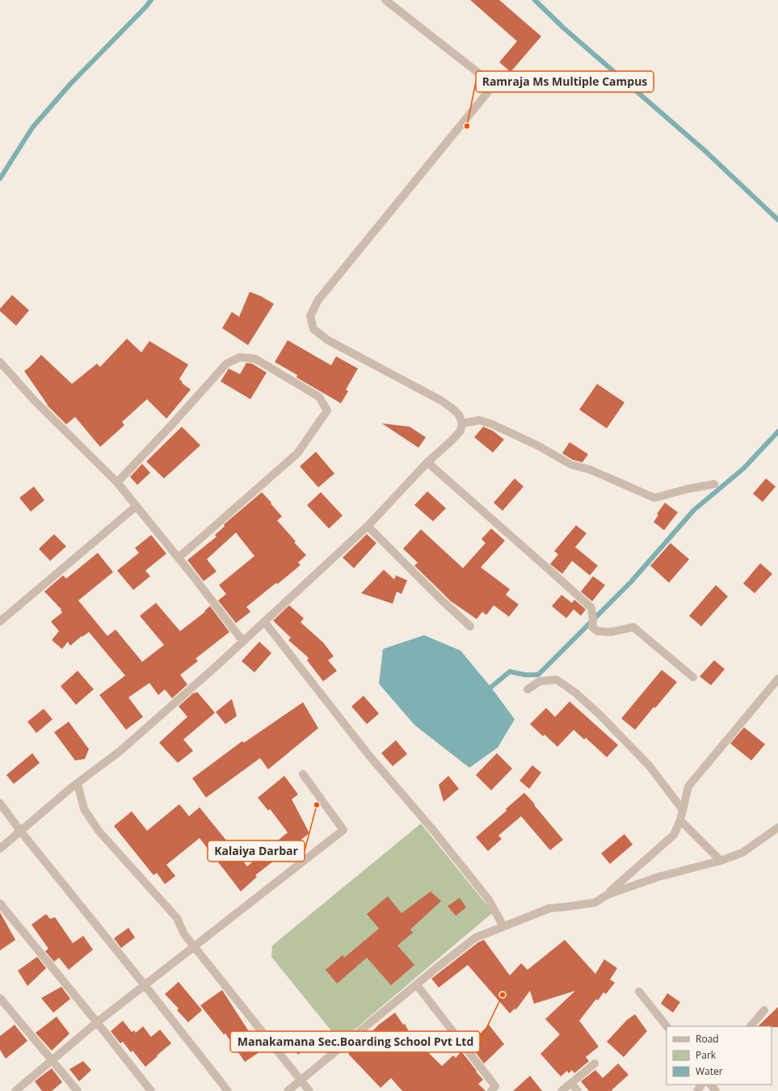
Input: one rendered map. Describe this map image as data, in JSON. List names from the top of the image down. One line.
{"places":["Ramraja Ms Multiple Campus","Kalaiya Darbar","Manakamana Sec.Boarding School Pvt Ltd"],"legend":["Road","Park","Water"]}
